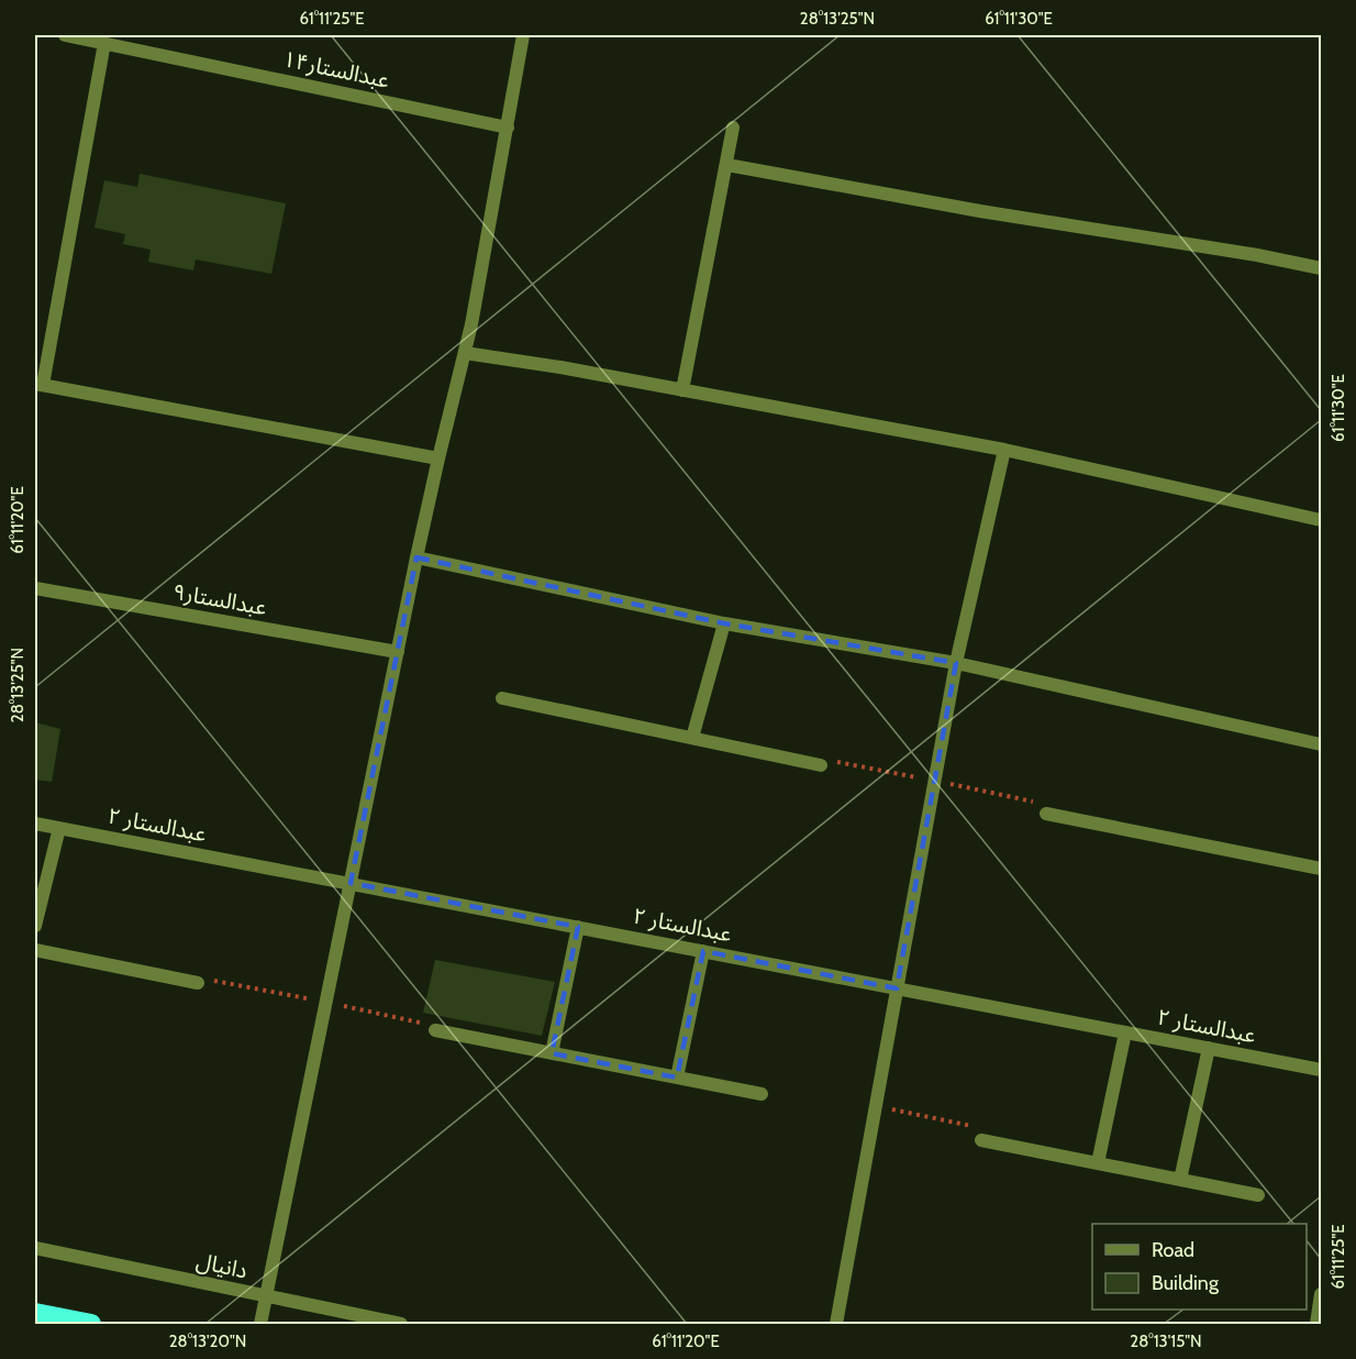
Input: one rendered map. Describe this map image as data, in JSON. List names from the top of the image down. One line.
{"streets":{"street":["عبدالستار۱۴","عبدالستار۹","عبدالستار ۲","دانیال"]},"legend":["Road","Building"],"coordinates":["61°11'25\"E","28°13'25\"N","61°11'30\"E","61°11'20\"E","28°13'20\"N","28°13'15\"N"]}
